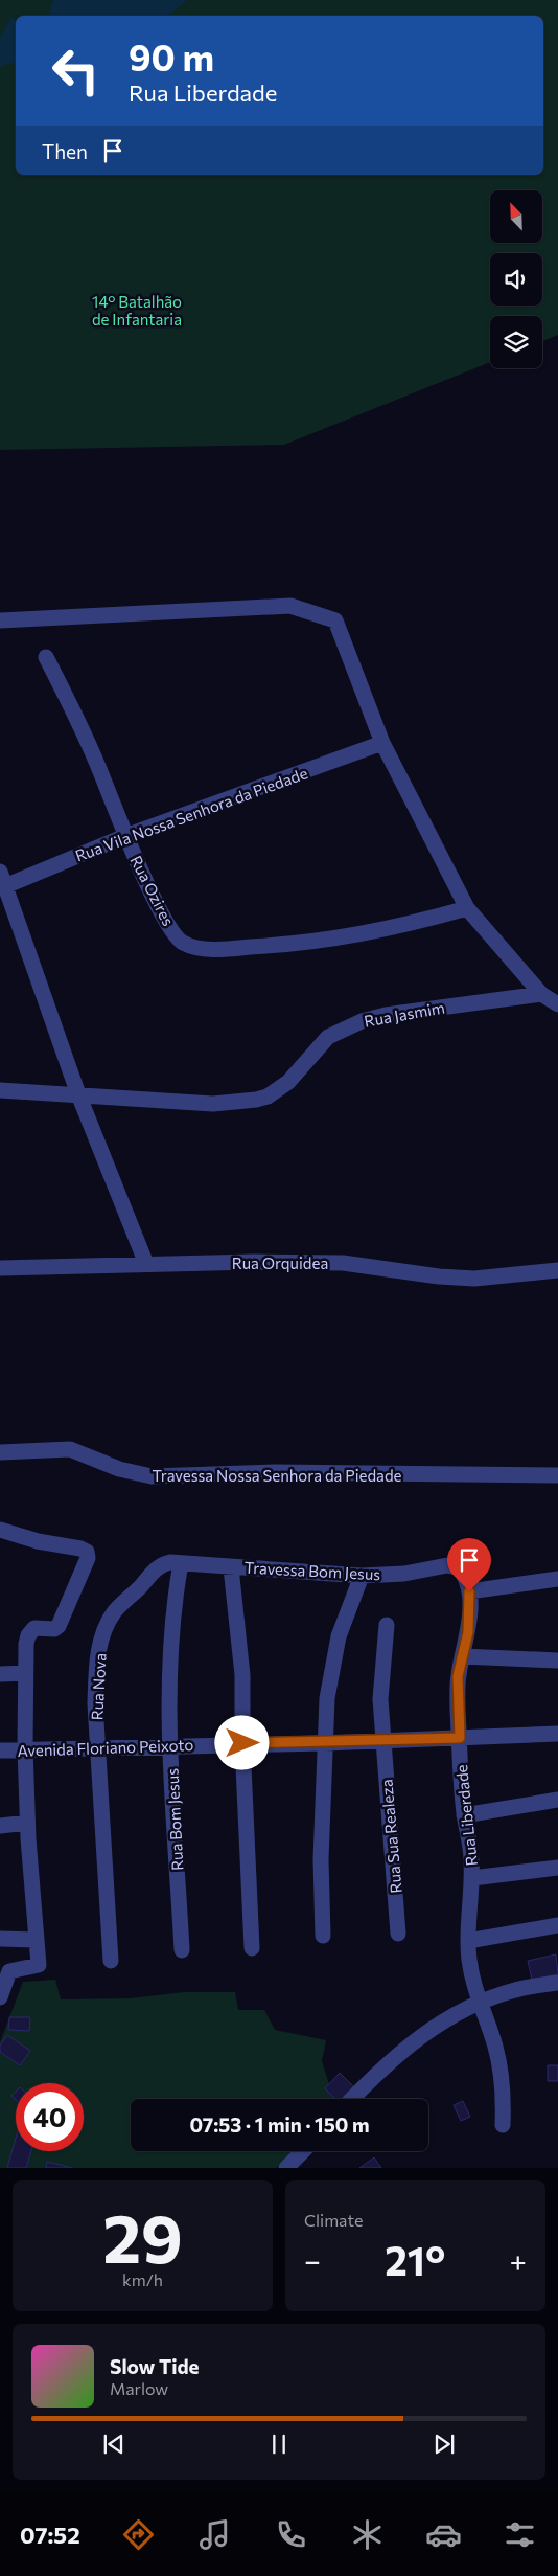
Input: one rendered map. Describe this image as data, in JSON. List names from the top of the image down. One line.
{"streets":{"street":["Rua Vila Nossa Senhora da Piedade","Rua Ozires","Rua Jasmim","Rua Orquidea","Travessa Nossa Senhora da Piedade","Travessa Bom Jesus","Rua Nova","Avenida Floriano Peixoto","Rua Liberdade","Rua Bom Jesus","Rua Sua Realeza"]},"crossings":[["Rua Vila Nossa Senhora da Piedade","Rua Ozires"],["Travessa Bom Jesus","Rua Nova"],["Travessa Bom Jesus","Rua Liberdade"],["Travessa Bom Jesus","Rua Bom Jesus"],["Rua Nova","Avenida Floriano Peixoto"],["Avenida Floriano Peixoto","Rua Liberdade"],["Avenida Floriano Peixoto","Rua Bom Jesus"],["Avenida Floriano Peixoto","Rua Sua Realeza"]],"parks":["14° Batalhão de Infantaria"],"north":"top left","page":{"turn":["90 m","Rua Liberdade"],"then":"Then","limit":"40","trip":"07:53 · 1 min · 150 m","tile":[["29","km/h"],"Climate"],"heat":["−","21°","+"],"song":["Slow Tide","Marlow"],"tabs":"07:52"}}
